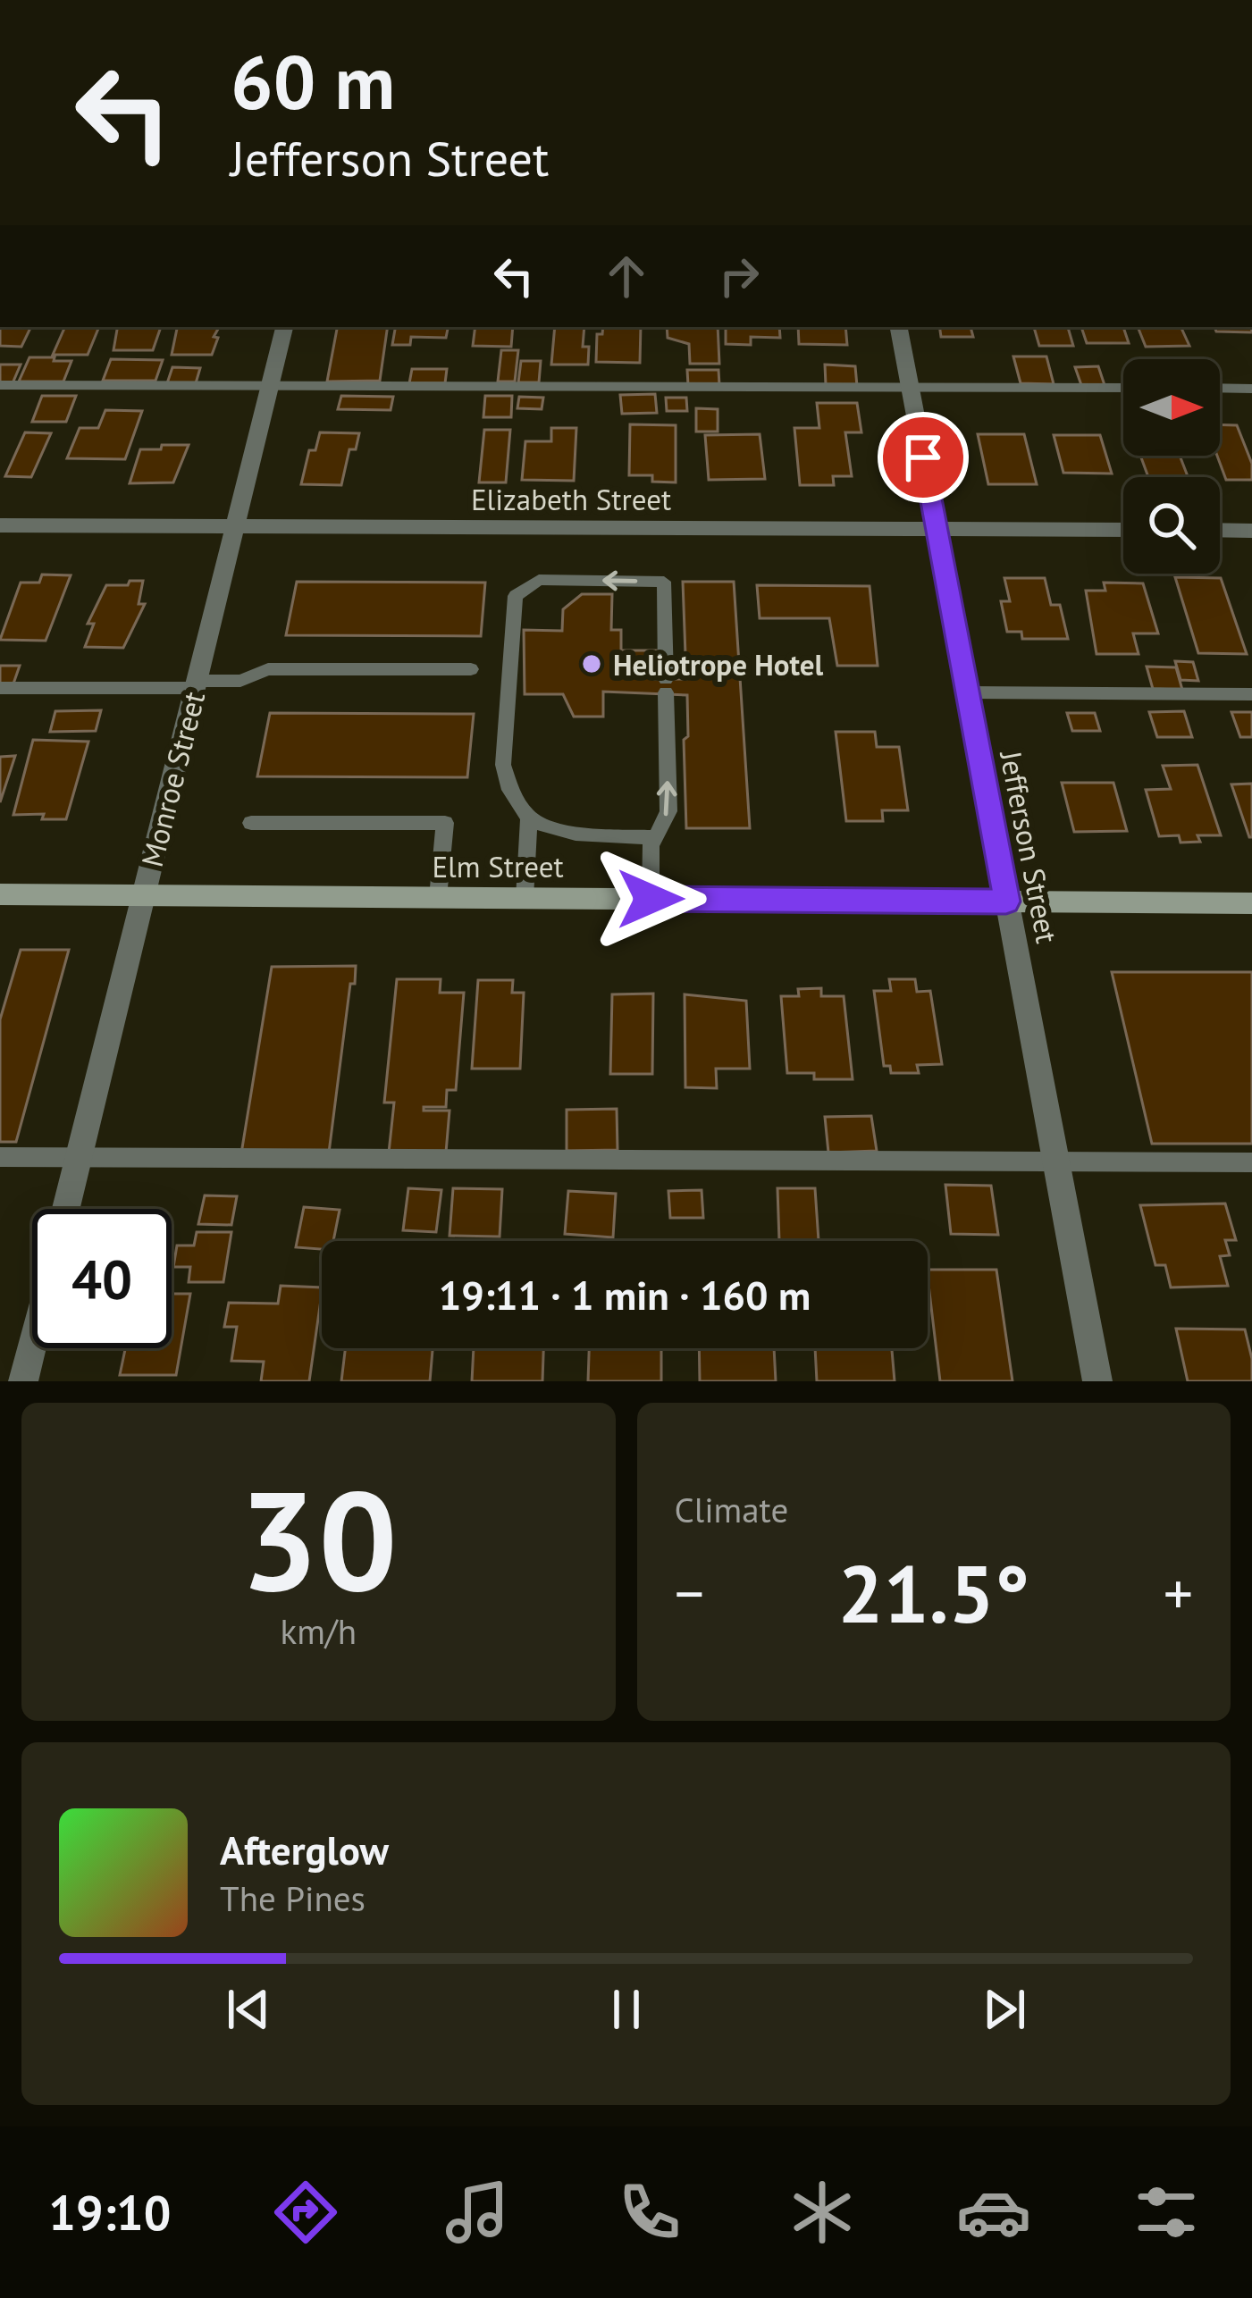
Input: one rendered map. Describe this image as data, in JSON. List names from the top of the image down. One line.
{"streets":{"street":["Elizabeth Street","Monroe Street","Jefferson Street","Elm Street"]},"crossings":[["Elizabeth Street","Monroe Street"],["Elizabeth Street","Jefferson Street"],["Monroe Street","Elm Street"],["Jefferson Street","Elm Street"]],"places":["Heliotrope Hotel"],"north":"right","page":{"turn":["60 m","Jefferson Street"],"limit":"40","trip":"19:11 · 1 min · 160 m","tile":[["30","km/h"],"Climate"],"heat":["−","21.5°","+"],"song":["Afterglow","The Pines"],"tabs":"19:10"}}
